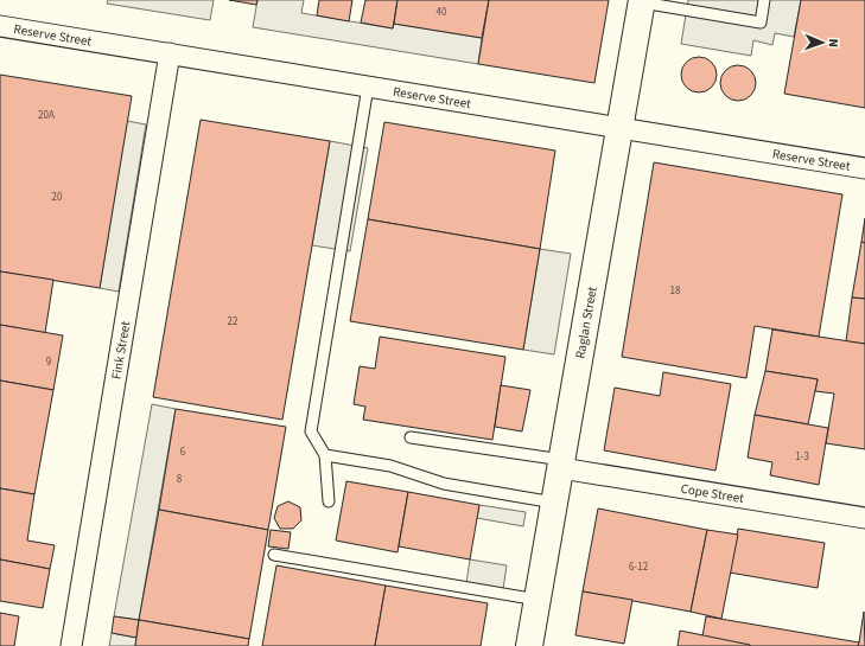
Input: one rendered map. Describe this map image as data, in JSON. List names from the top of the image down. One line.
{"streets":{"street":["Reserve Street","Raglan Street","Fink Street","Cope Street"]},"crossings":[["Reserve Street","Raglan Street"],["Reserve Street","Fink Street"],["Raglan Street","Cope Street"]],"house_numbers":["40","20A","20","18","22","9","6","1-3","8","6-12"],"north":"right"}
